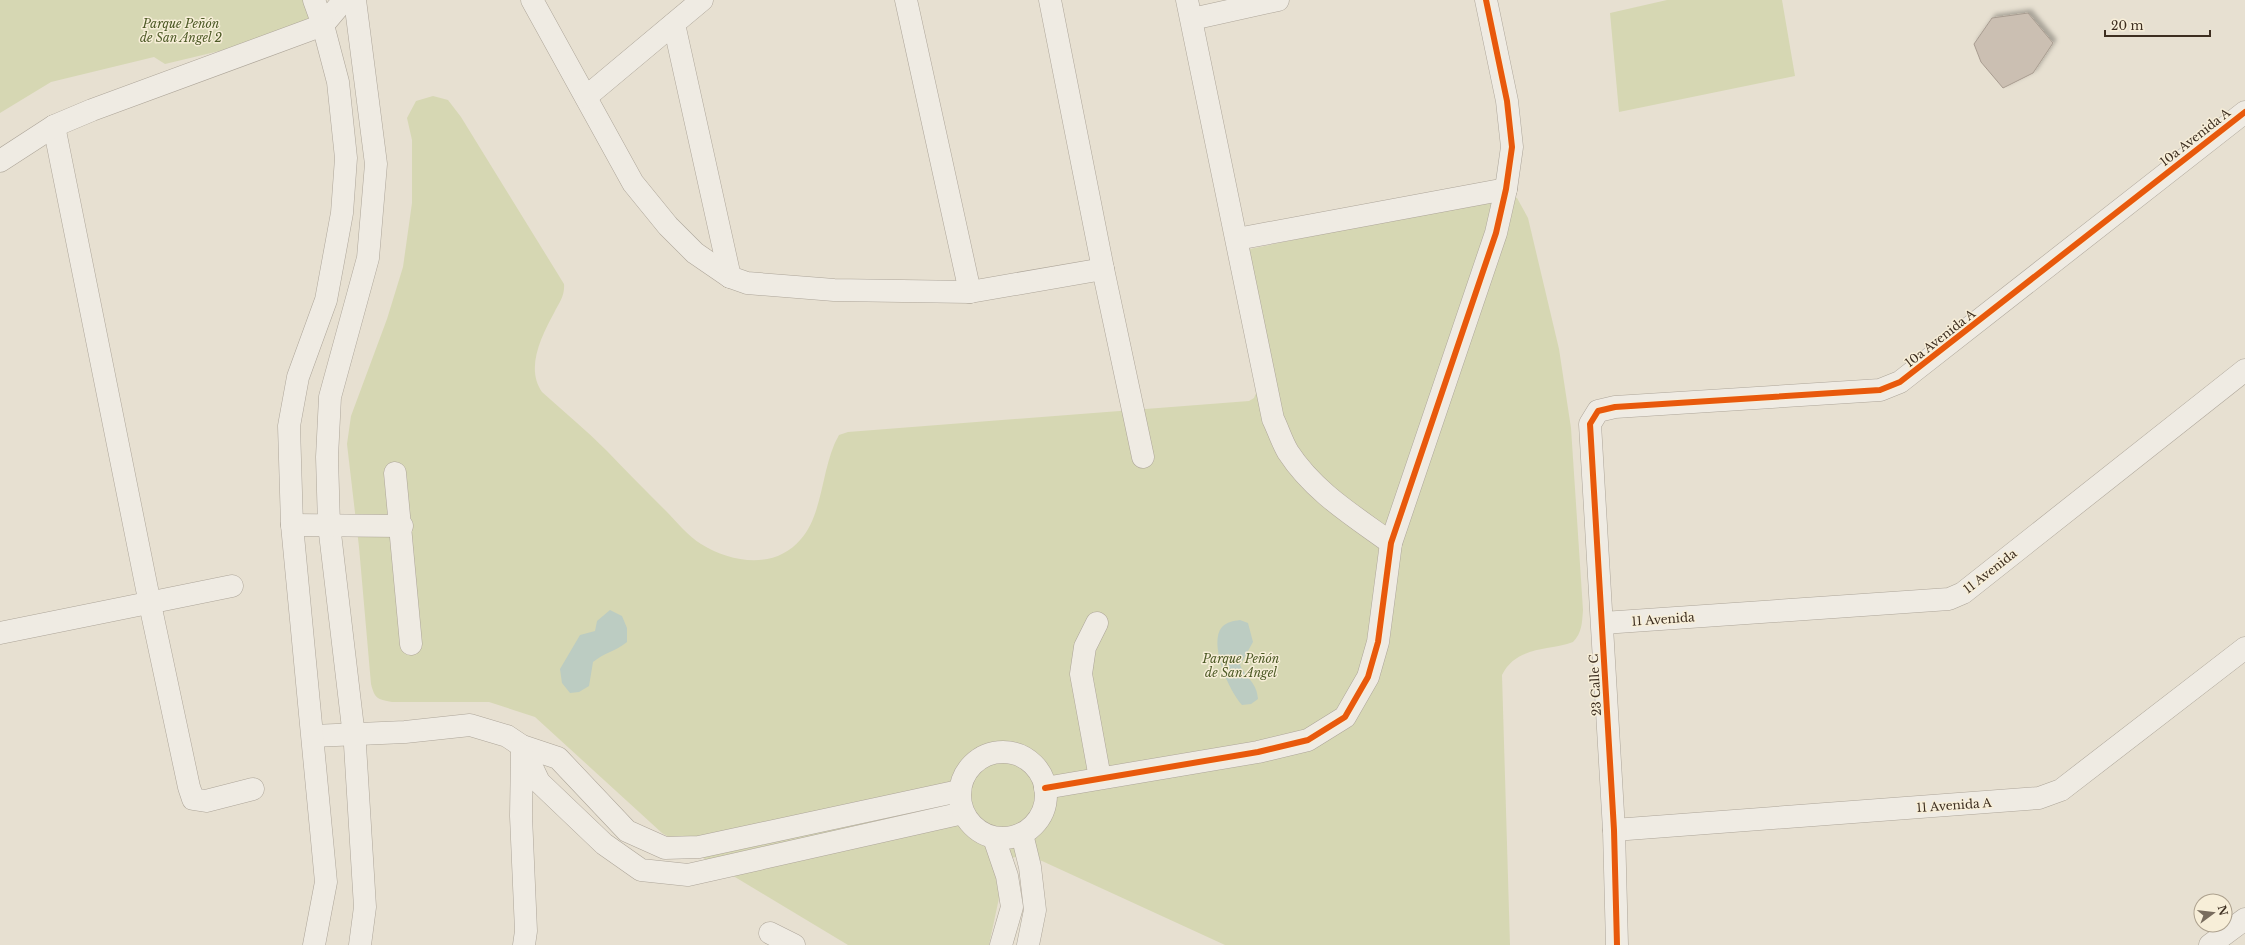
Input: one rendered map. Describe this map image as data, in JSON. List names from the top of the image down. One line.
{"streets":{"street":["10a Avenida A","11 Avenida","23 Calle C","11 Avenida A"]},"crossings":[["10a Avenida A","23 Calle C"],["11 Avenida","23 Calle C"],["23 Calle C","11 Avenida A"]],"parks":["Parque Peñón de San Angel 2","Parque Peñón de San Angel"],"scale_bar":"20 m","north":"right"}
